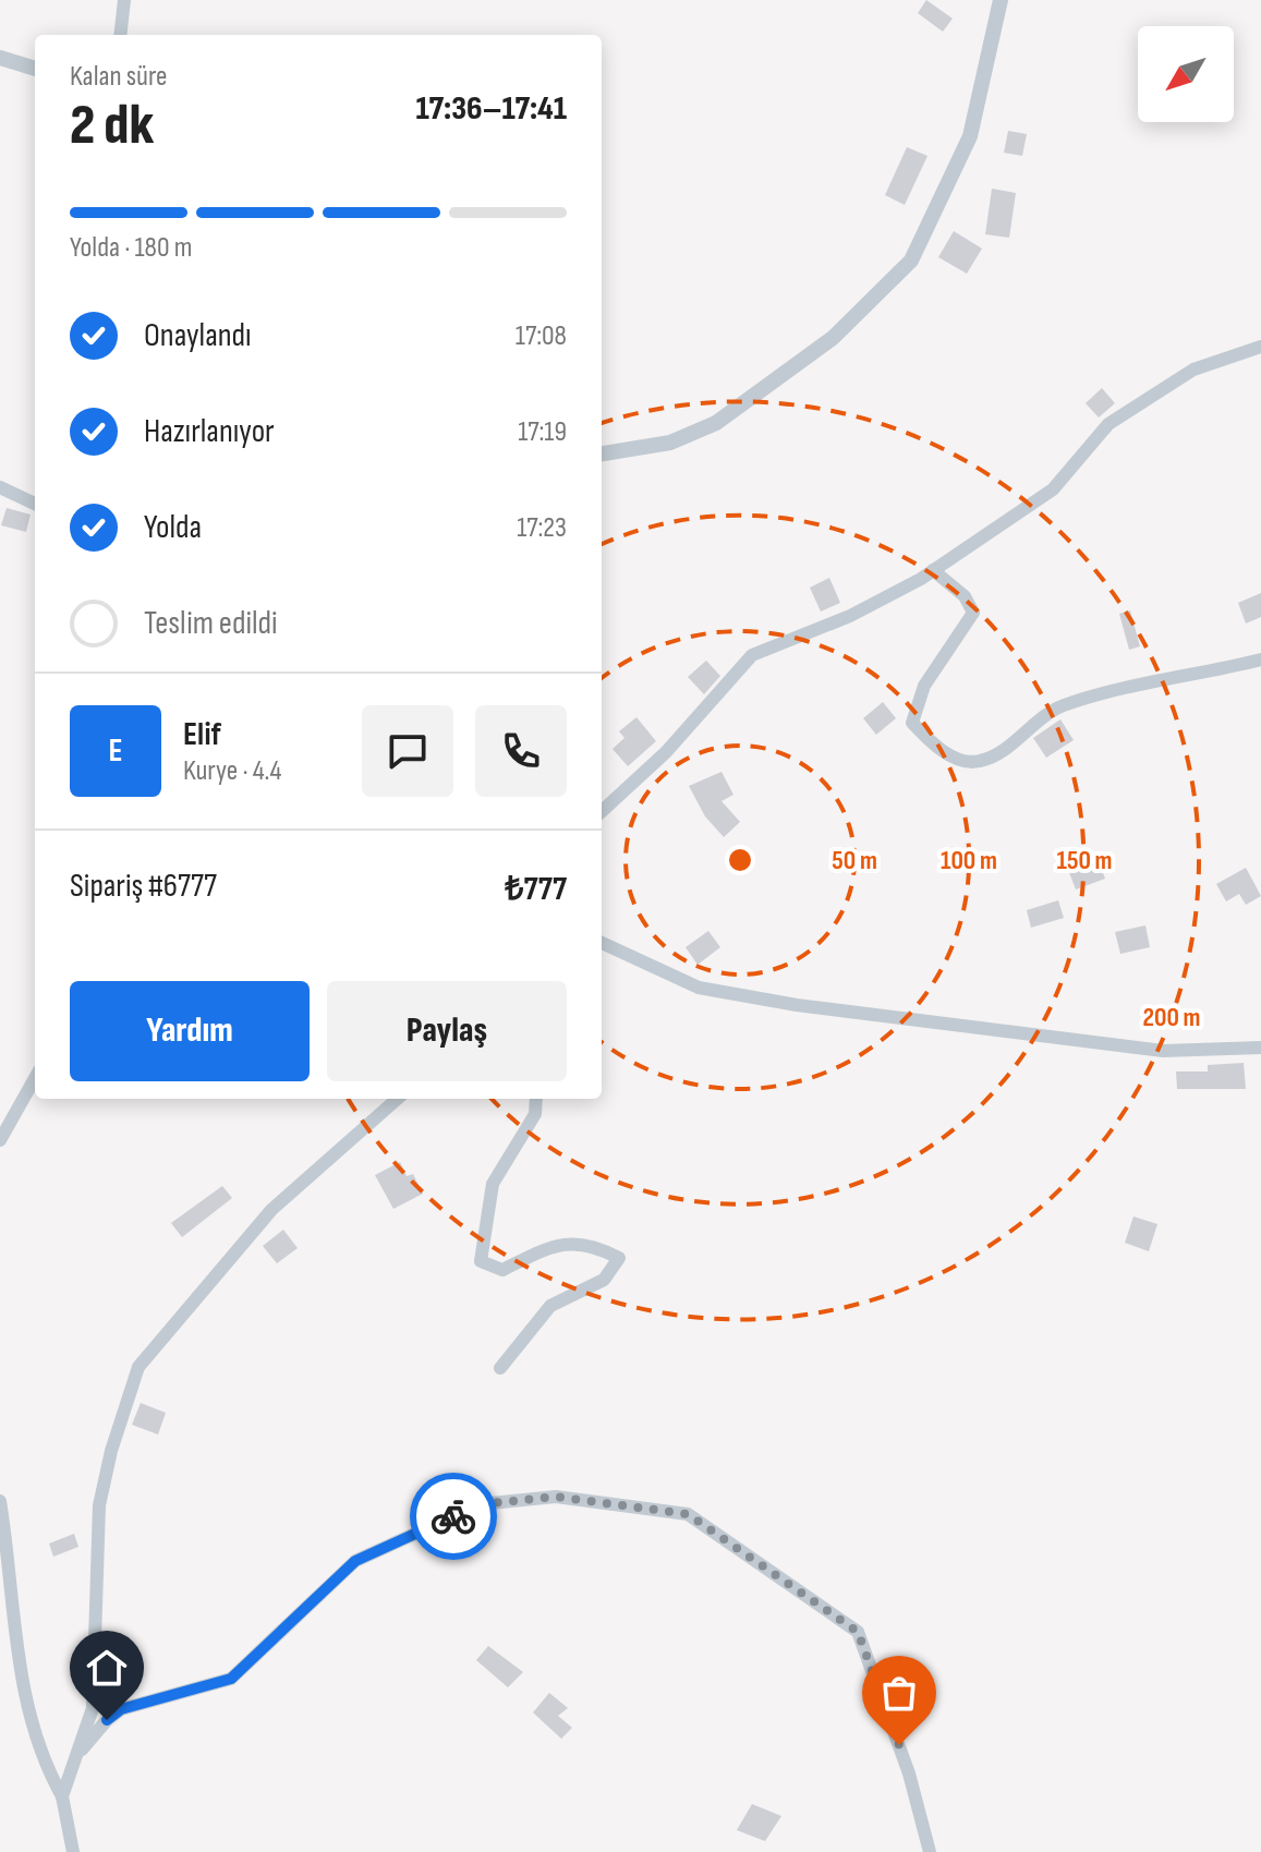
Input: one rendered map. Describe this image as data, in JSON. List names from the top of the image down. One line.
{"north":"bottom left","page":{"heading":["2 dk","Kalan süre","17:36–17:41"],"panel":["Elif","Kurye · 4.4","Sipariş #6777","₺777"],"bar":"Yolda · 180 m","list":[["Onaylandı","17:08"],["Hazırlanıyor","17:19"],["Yolda","17:23"],"Teslim edildi"],"round":"E","buttons":["Yardım","Paylaş"]},"rings":["50 m","100 m","150 m","200 m"]}
